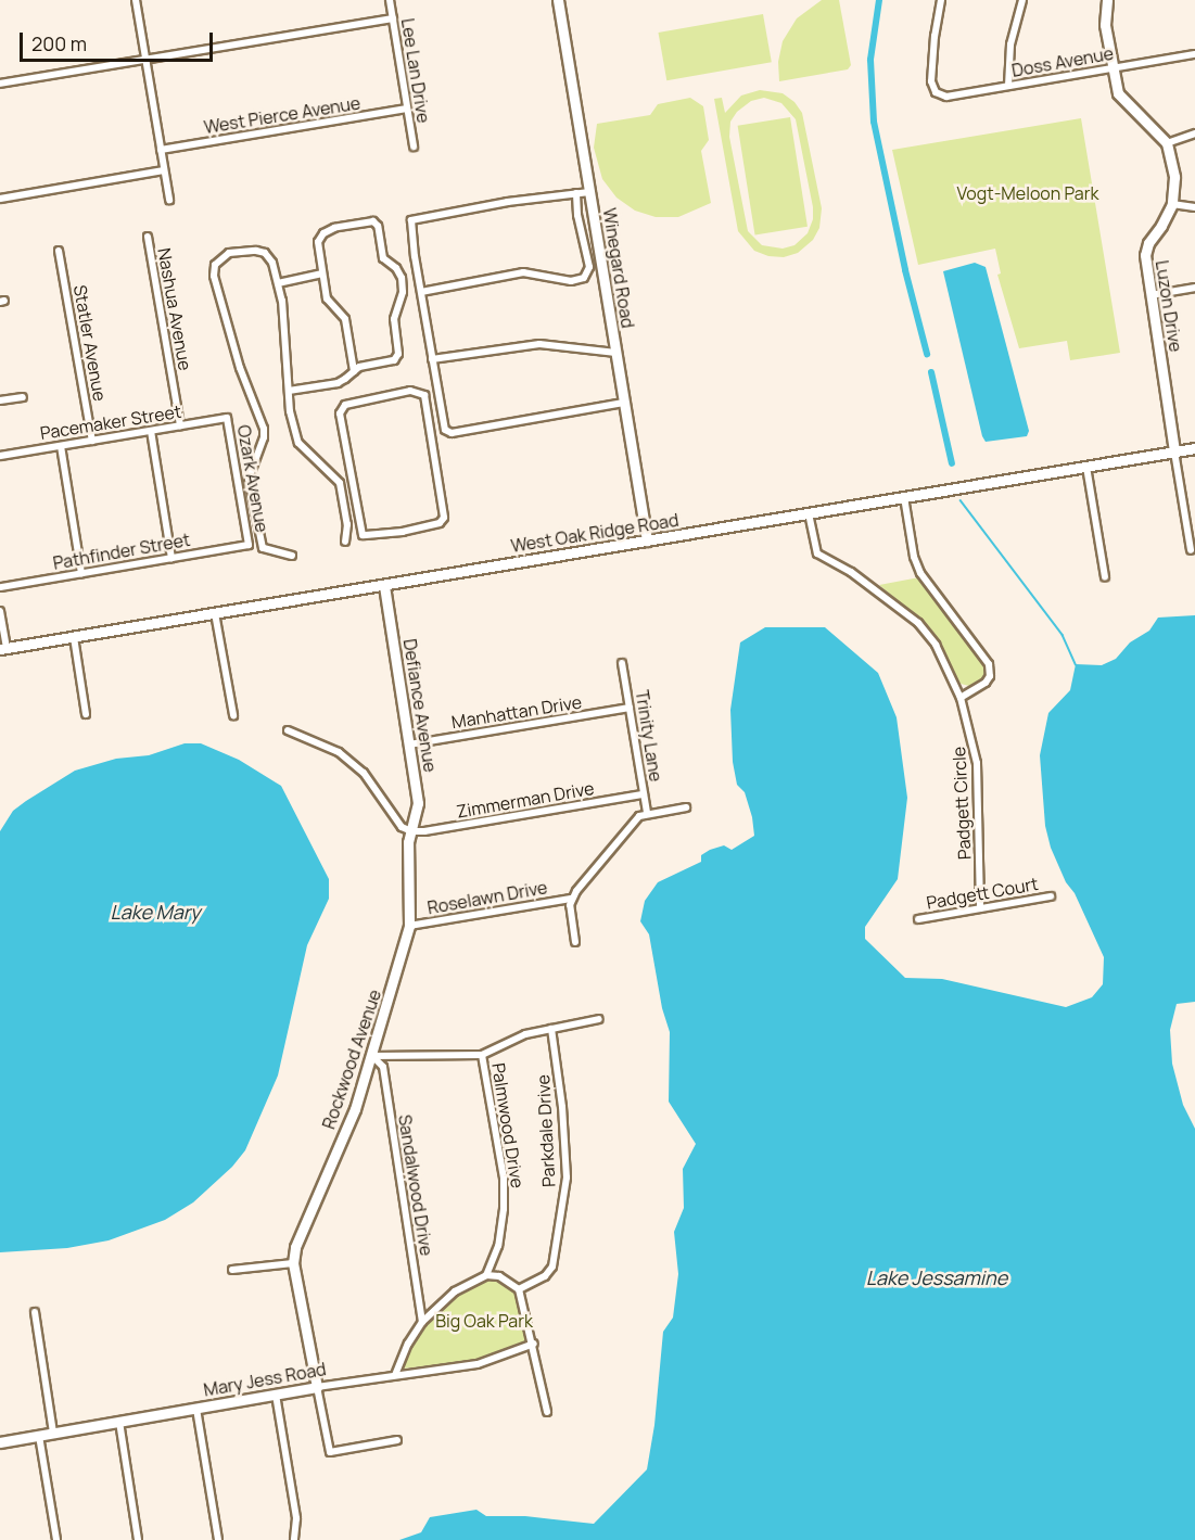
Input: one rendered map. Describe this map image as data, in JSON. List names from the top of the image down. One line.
{"streets":{"street":["Doss Avenue","Lee Lan Drive","West Pierce Avenue","Winegard Road","Luzon Drive","Nashua Avenue","Statler Avenue","Pacemaker Street","Ozark Avenue","West Oak Ridge Road","Pathfinder Street","Defiance Avenue","Manhattan Drive","Trinity Lane","Zimmerman Drive","Padgett Circle","Padgett Court","Roselawn Drive","Rockwood Avenue","Palmwood Drive","Parkdale Drive","Sandalwood Drive","Mary Jess Road"]},"crossings":[["Doss Avenue","Luzon Drive"],["Lee Lan Drive","West Pierce Avenue"],["Winegard Road","West Oak Ridge Road"],["Luzon Drive","West Oak Ridge Road"],["Nashua Avenue","Pacemaker Street"],["Statler Avenue","Pacemaker Street"],["Pacemaker Street","Ozark Avenue"],["Ozark Avenue","Pathfinder Street"],["West Oak Ridge Road","Defiance Avenue"],["West Oak Ridge Road","Padgett Circle"],["Defiance Avenue","Manhattan Drive"],["Defiance Avenue","Zimmerman Drive"],["Defiance Avenue","Rockwood Avenue"],["Manhattan Drive","Trinity Lane"],["Trinity Lane","Zimmerman Drive"],["Zimmerman Drive","Rockwood Avenue"],["Padgett Circle","Padgett Court"],["Roselawn Drive","Rockwood Avenue"],["Rockwood Avenue","Sandalwood Drive"],["Rockwood Avenue","Mary Jess Road"]],"water":["Lake Mary","Lake Jessamine"],"parks":["Vogt-Meloon Park","Big Oak Park"],"scale_bar":"200 m"}
